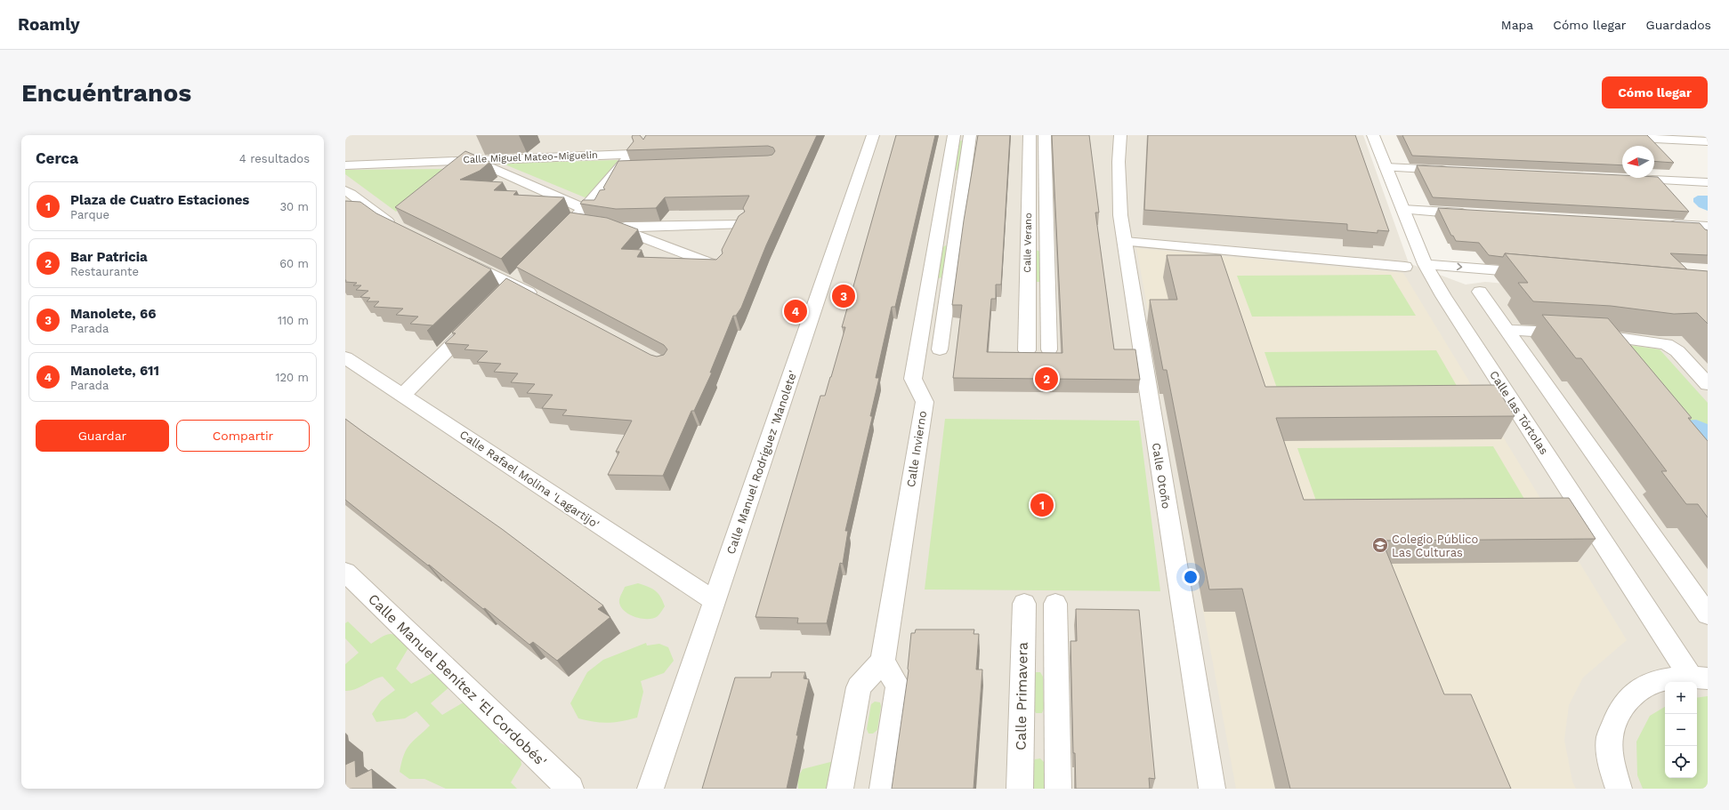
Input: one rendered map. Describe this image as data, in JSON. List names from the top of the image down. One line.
{"streets":{"street":["Calle Miguel Mateo-Miguelin","Calle Verano","Calle las Tórtolas","Calle Invierno","Calle Manuel Rodríguez 'Manolete'","Calle Otoño","Calle Rafael Molina 'Lagartijo'","Calle Manuel Benítez 'El Cordobés'","Calle Primavera"]},"crossings":[["Calle Manuel Rodríguez 'Manolete'","Calle Rafael Molina 'Lagartijo'"]],"places":{"school or university":["Colegio Público Las Culturas"]},"north":"left","page":{"header":"Roamly","nav":["Mapa","Cómo llegar","Guardados"],"buttons":["Cómo llegar",["Guardar","Compartir"]],"title":"Encuéntranos","heading":["Cerca","4 resultados"],"list":[{"mark":"1","name":"Plaza de Cuatro Estaciones","note":"Parque","value":"30 m"},{"mark":"2","name":"Bar Patricia","note":"Restaurante","value":"60 m"},{"mark":"3","name":"Manolete, 66","note":"Parada","value":"110 m"},{"mark":"4","name":"Manolete, 611","note":"Parada","value":"120 m"}],"pins":["3","4","2","1"],"map_buttons":["+","−"]}}
